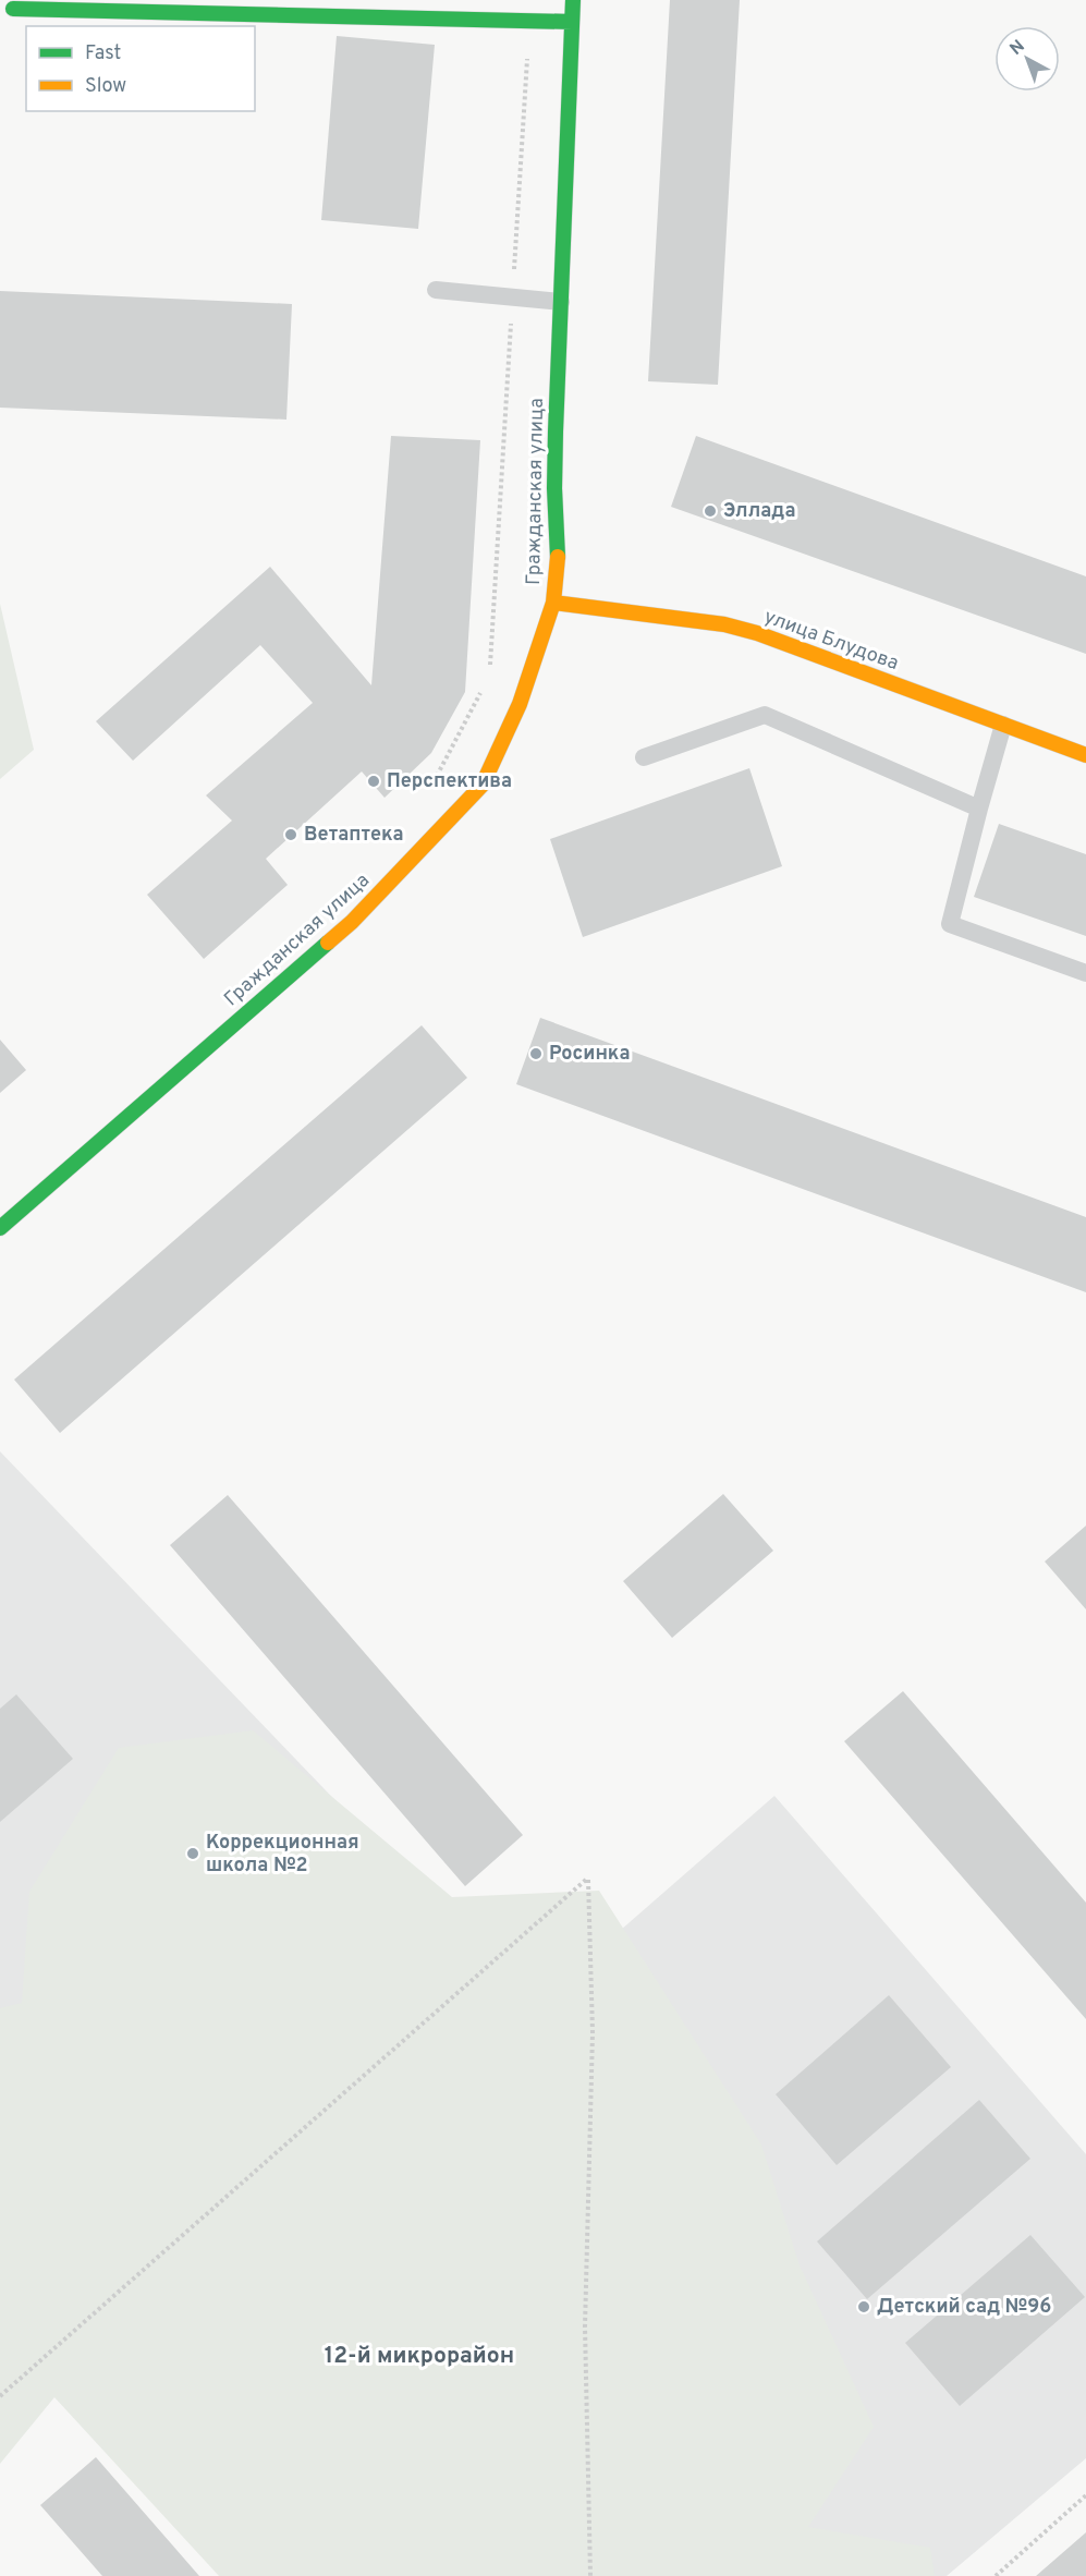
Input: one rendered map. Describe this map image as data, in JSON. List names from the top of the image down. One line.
{"streets":{"street":["Гражданская улица","улица Блудова"]},"crossings":[["Гражданская улица","улица Блудова"]],"districts":["12-й микрорайон"],"places":["Эллада","Перспектива","Ветаптека","Росинка","Коррекционная школа №2","Детский сад №96"],"legend":["Fast","Slow"],"north":"top left"}
